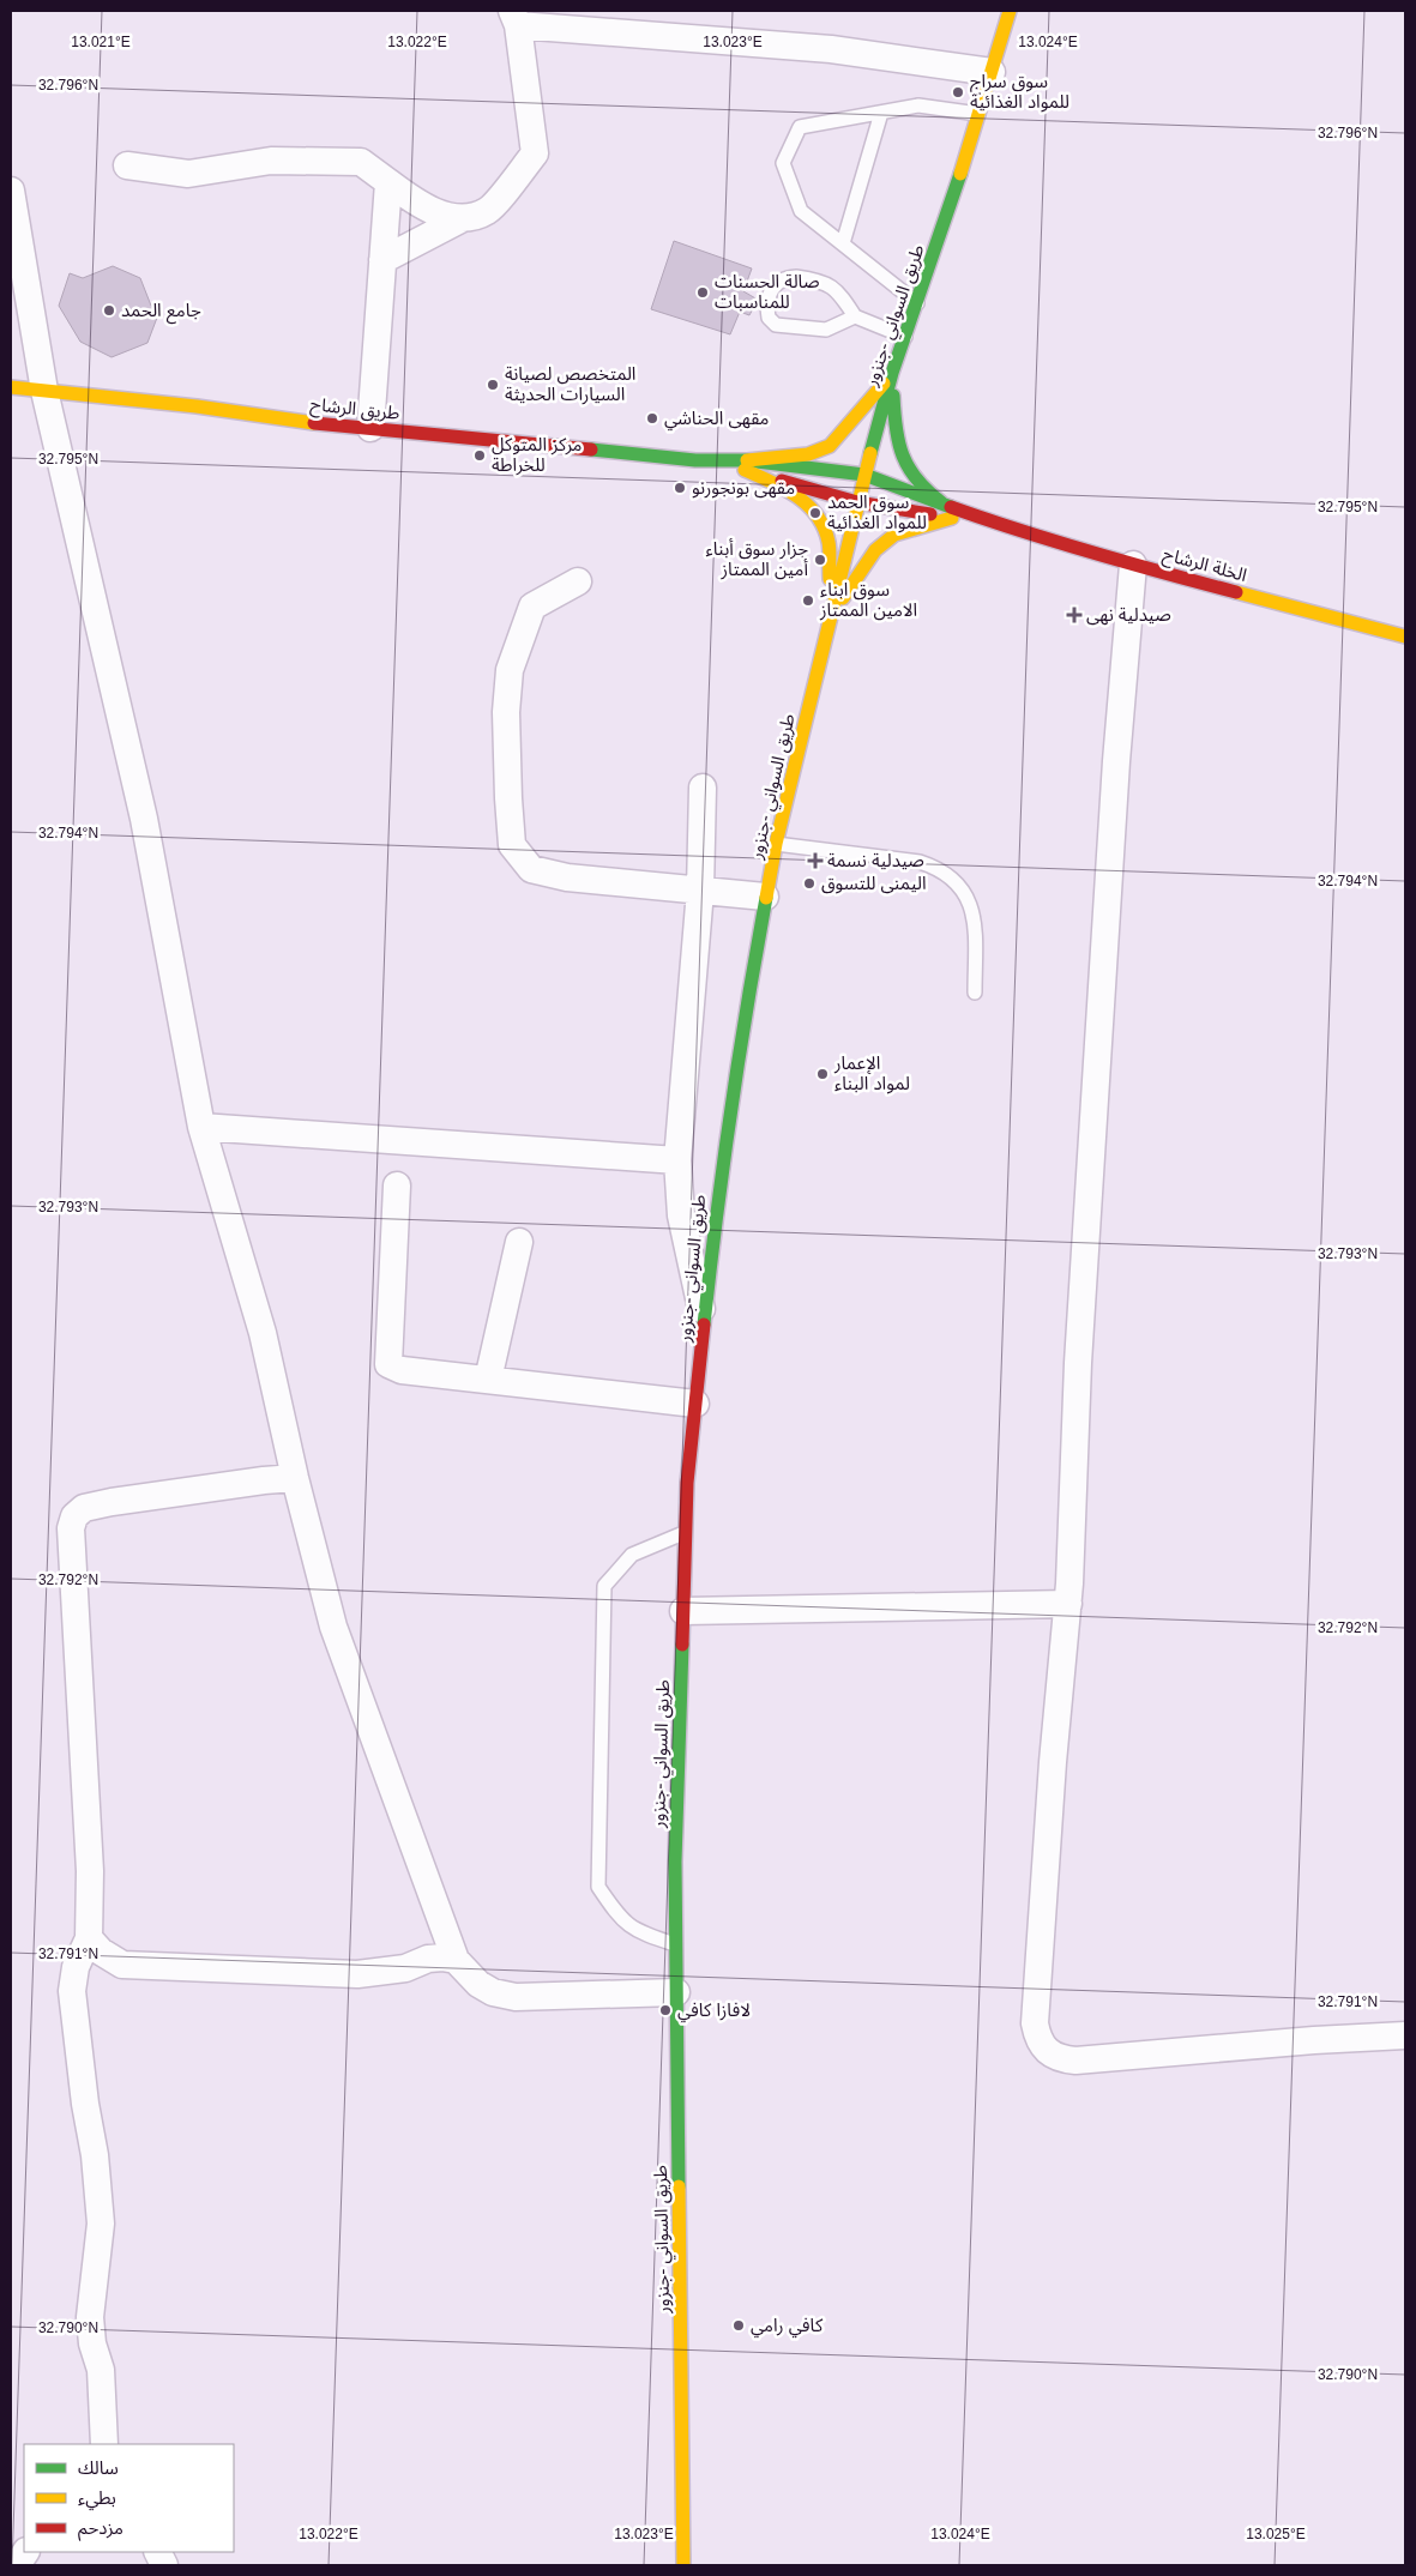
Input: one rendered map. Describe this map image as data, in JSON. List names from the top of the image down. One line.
{"streets":{"main road":["طريق السواني -جنزور","طريق الرشاح","الخلة الرشاح"]},"crossings":[["طريق السواني -جنزور","طريق الرشاح"],["طريق السواني -جنزور","الخلة الرشاح"],["طريق الرشاح","الخلة الرشاح"]],"places":{"other":["سوق سراج للمواد الغذائية","صالة الحسنات للمناسبات","جامع الحمد","المتخصص لصيانة السيارات الحديثة","مقهى الحناشي","مركز المتوكل للخراطة","مقهى بونجورنو","سوق الحمد للمواد الغذائية","جزار سوق أبناء أمين الممتاز","سوق ابناء الامين الممتاز","اليمنى للتسوق","الإعمار لمواد البناء","لافازا كافي","كافي رامي"],"health":["صيدلية نهى","صيدلية نسمة"]},"legend":["سالك","بطيء","مزدحم"],"coordinates":["13.021°E","13.022°E","13.023°E","13.024°E","32.796°N","32.795°N","32.794°N","32.793°N","32.792°N","32.791°N","32.790°N","13.025°E"]}
